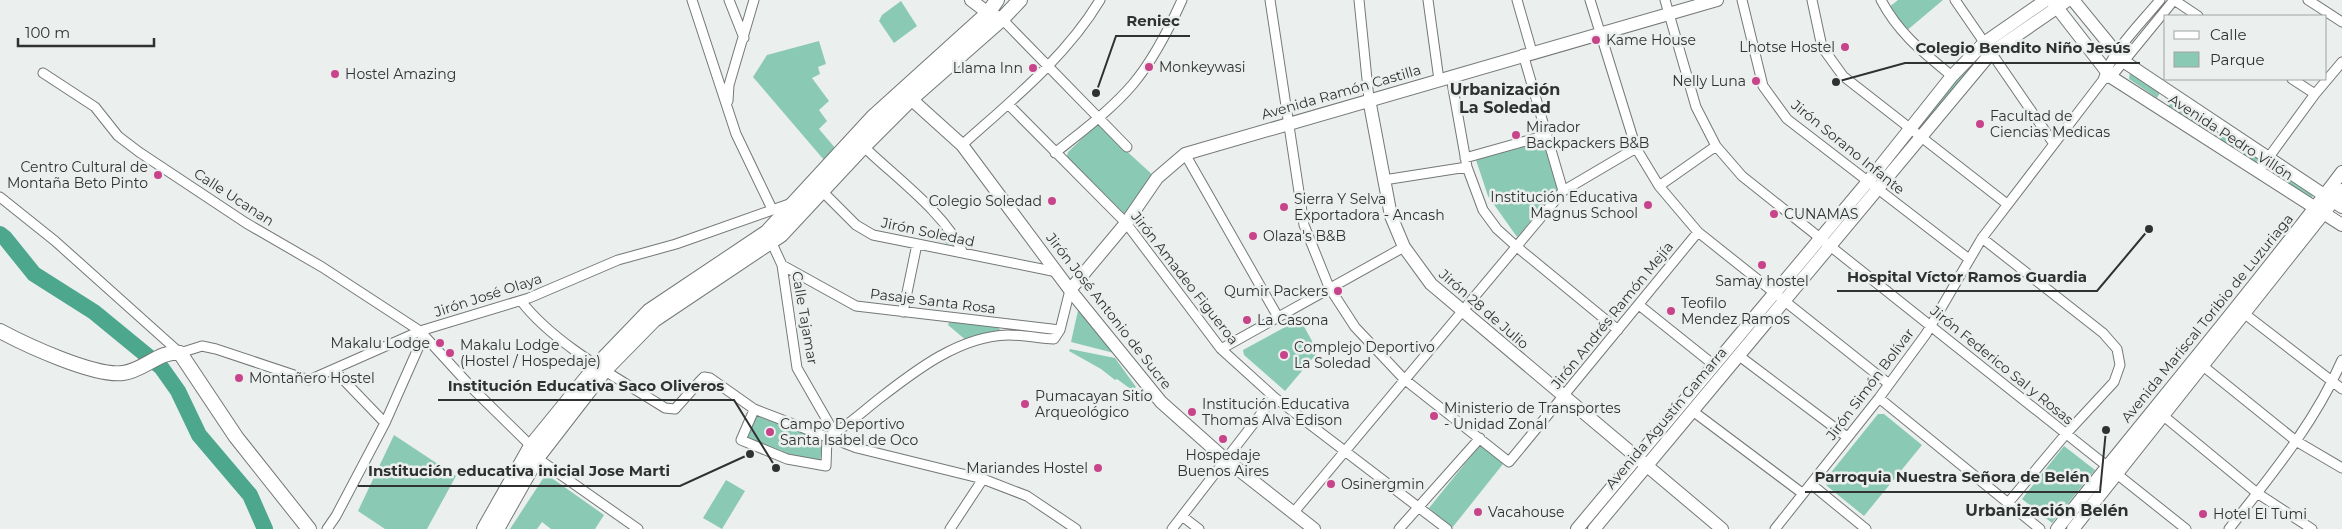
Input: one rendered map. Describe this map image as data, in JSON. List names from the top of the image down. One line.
{"streets":{"main road":["Avenida Ramón Castilla","Avenida Pedro Villón","Jirón 28 de Julio","Jirón José Antonio de Sucre","Avenida Mariscal Toribio de Luzuriaga","Avenida Agustín Gamarra"],"street":["Jirón Sorano Infante","Calle Ucanan","Jirón Soledad","Jirón Amadeo Figueroa","Jirón José Olaya","Pasaje Santa Rosa","Jirón Andrés Ramón Mejía","Calle Tajamar","Jirón Federico Sal y Rosas","Jirón Simón Bolívar"]},"crossings":[["Avenida Ramón Castilla","Jirón Amadeo Figueroa"],["Avenida Ramón Castilla","Pasaje Santa Rosa"],["Avenida Ramón Castilla","Jirón 28 de Julio"],["Avenida Ramón Castilla","Jirón José Antonio de Sucre"],["Avenida Ramón Castilla","Jirón Federico Sal y Rosas"],["Avenida Pedro Villón","Avenida Mariscal Toribio de Luzuriaga"],["Avenida Pedro Villón","Jirón Simón Bolívar"],["Avenida Pedro Villón","Avenida Agustín Gamarra"],["Jirón Sorano Infante","Jirón Simón Bolívar"],["Jirón Sorano Infante","Avenida Agustín Gamarra"],["Calle Ucanan","Jirón José Olaya"],["Jirón Soledad","Jirón José Antonio de Sucre"],["Pasaje Santa Rosa","Calle Tajamar"],["Jirón 28 de Julio","Jirón Andrés Ramón Mejía"],["Jirón 28 de Julio","Avenida Agustín Gamarra"],["Avenida Mariscal Toribio de Luzuriaga","Jirón Federico Sal y Rosas"],["Jirón Federico Sal y Rosas","Jirón Simón Bolívar"],["Jirón Federico Sal y Rosas","Avenida Agustín Gamarra"]],"districts":["Urbanización La Soledad","Urbanización Belén"],"places":["Kame House","Lhotse Hostel","Monkeywasi","Llama Inn","Hostel Amazing","Nelly Luna","Colegio Bendito Niño Jesús","Reniec","Facultad de Ciencias Medicas","Mirador Backpackers B&B","Centro Cultural de Montaña Beto Pinto","Colegio Soledad","Institución Educativa Magnus School","Sierra Y Selva Exportadora - Ancash","CUNAMAS","Hospital Víctor Ramos Guardia","Olaza's B&B","Samay hostel","Qumir Packers","Teofilo Mendez Ramos","La Casona","Makalu Lodge","Makalu Lodge (Hostel / Hospedaje)","Complejo Deportivo La Soledad","Montañero Hostel","Pumacayan Sitio Arqueológico","Institución Educativa Thomas Alva Edison","Ministerio de Transportes - Unidad Zonal","Parroquia Nuestra Señora de Belén","Campo Deportivo Santa Isabel de Oco","Hospedaje Buenos Aires","Institución educativa inicial Jose Marti","Institución Educativa Saco Oliveros","Mariandes Hostel","Osinergmin","Vacahouse","Hotel El Tumi"],"legend":["Calle","Parque"],"scale_bar":"100 m"}
